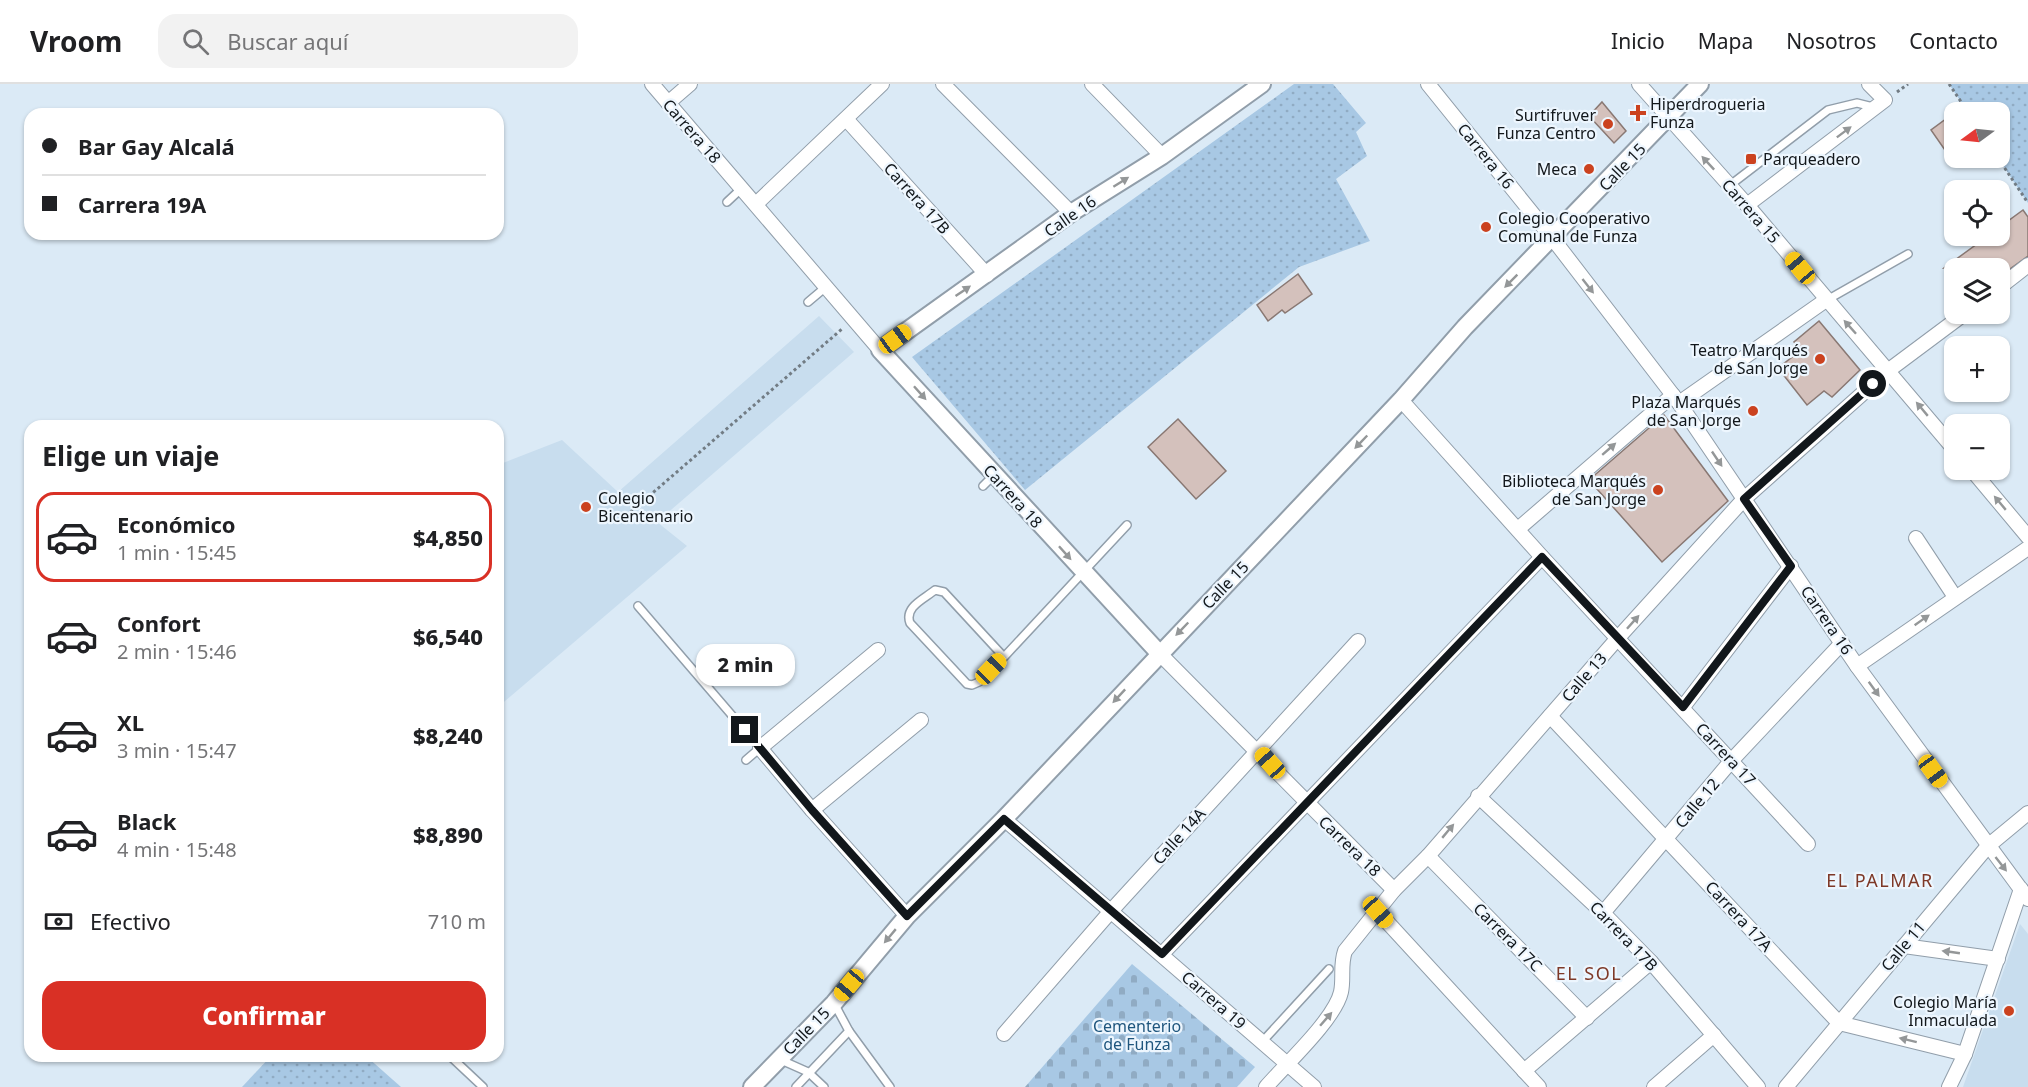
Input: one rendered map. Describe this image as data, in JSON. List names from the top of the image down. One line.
{"streets":{"street":["Carrera 18","Carrera 16","Calle 15","Carrera 17B","Carrera 15","Calle 16","Calle 13","Carrera 17","Calle 12","Calle 14A","Carrera 17A","Carrera 17C","Calle 11","Carrera 19"]},"crossings":[["Carrera 18","Calle 15"],["Carrera 18","Calle 16"],["Carrera 18","Calle 13"],["Carrera 18","Calle 14A"],["Carrera 16","Calle 15"],["Carrera 16","Calle 13"],["Carrera 16","Calle 12"],["Carrera 16","Calle 11"],["Calle 15","Carrera 15"],["Calle 15","Carrera 17"],["Calle 15","Carrera 19"],["Carrera 17B","Calle 16"],["Carrera 17B","Calle 13"],["Carrera 17B","Calle 12"],["Carrera 15","Calle 13"],["Calle 13","Carrera 17"],["Calle 13","Carrera 17A"],["Calle 13","Carrera 17C"],["Calle 13","Carrera 19"],["Carrera 17","Calle 12"],["Calle 12","Carrera 17A"],["Calle 14A","Carrera 19"],["Carrera 17A","Calle 11"]],"one_way":["Carrera 16","Calle 15","Carrera 15","Calle 16"],"districts":["EL PALMAR","EL SOL"],"parks":["Cementerio de Funza"],"places":{"health":["Hiperdrogueria Funza"],"other":["Surtifruver Funza Centro","Meca","Colegio Cooperativo Comunal de Funza","Teatro Marqués de San Jorge","Plaza Marqués de San Jorge","Biblioteca Marqués de San Jorge","Colegio Bicentenario","Colegio María Inmaculada"],"transit":["Parqueadero"]},"north":"left","page":{"header":"Vroom","search":"Buscar aquí","nav":["Inicio","Mapa","Nosotros","Contacto"],"map_buttons":["+","−"],"banner":["Bar Gay Alcalá","Carrera 19A"],"heading":"Elige un viaje","list":[{"name":"Económico","note":"1 min · 15:45","value":"$4,850"},{"name":"Confort","note":"2 min · 15:46","value":"$6,540"},{"name":"XL","note":"3 min · 15:47","value":"$8,240"},{"name":"Black","note":"4 min · 15:48","value":"$8,890"}],"bubble":"2 min","pay":["Efectivo","710 m"],"buttons":"Confirmar"}}
